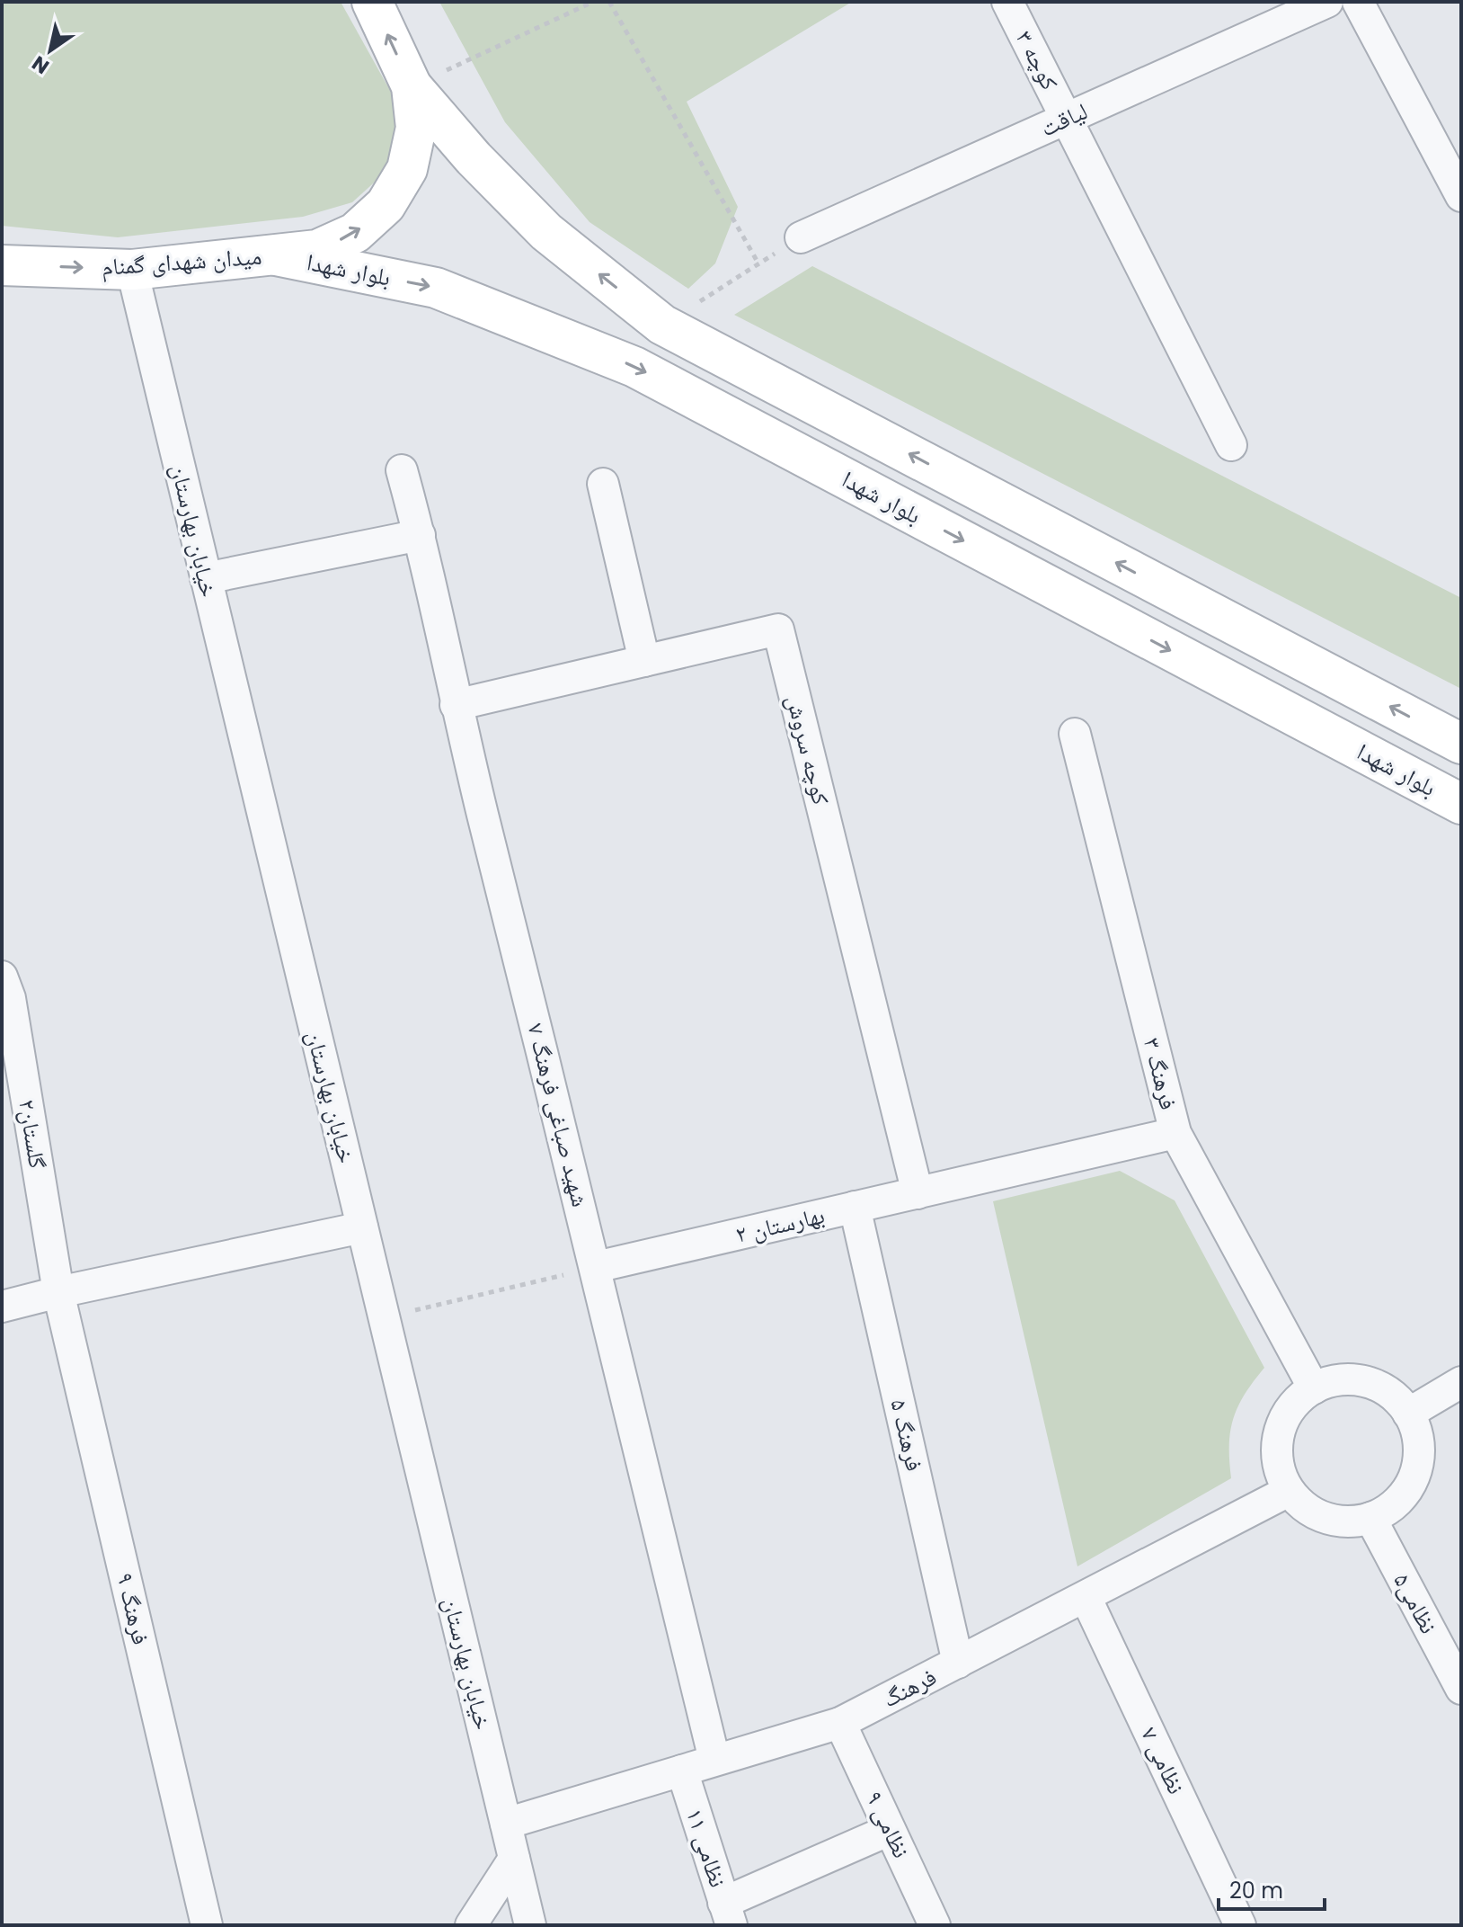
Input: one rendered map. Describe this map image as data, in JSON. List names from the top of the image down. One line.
{"streets":{"main road":["میدان شهدای گمنام","بلوار شهدا"],"street":["کوچه ۳","لیاقت","خیابان بهارستان","کوچه سروش","فرهنگ ۳","شهید صباغی فرهنگ ۷","گلستان۲","بهارستان ۲","فرهنگ ۵","نظامی۵","فرهنگ ۹","فرهنگ","نظامی ۷","نظامی ۹","نظامی ۱۱"]},"crossings":[["کوچه ۳","لیاقت"],["میدان شهدای گمنام","بلوار شهدا"],["میدان شهدای گمنام","خیابان بهارستان"],["خیابان بهارستان","فرهنگ"],["کوچه سروش","شهید صباغی فرهنگ ۷"],["کوچه سروش","بهارستان ۲"],["فرهنگ ۳","بهارستان ۲"],["فرهنگ ۳","نظامی۵"],["فرهنگ ۳","فرهنگ"],["شهید صباغی فرهنگ ۷","بهارستان ۲"],["شهید صباغی فرهنگ ۷","فرهنگ"],["گلستان۲","فرهنگ ۹"],["بهارستان ۲","فرهنگ ۵"],["فرهنگ ۵","فرهنگ"],["نظامی۵","فرهنگ"],["فرهنگ","نظامی ۷"],["فرهنگ","نظامی ۹"],["فرهنگ","نظامی ۱۱"]],"scale_bar":"20 m","north":"bottom left"}
